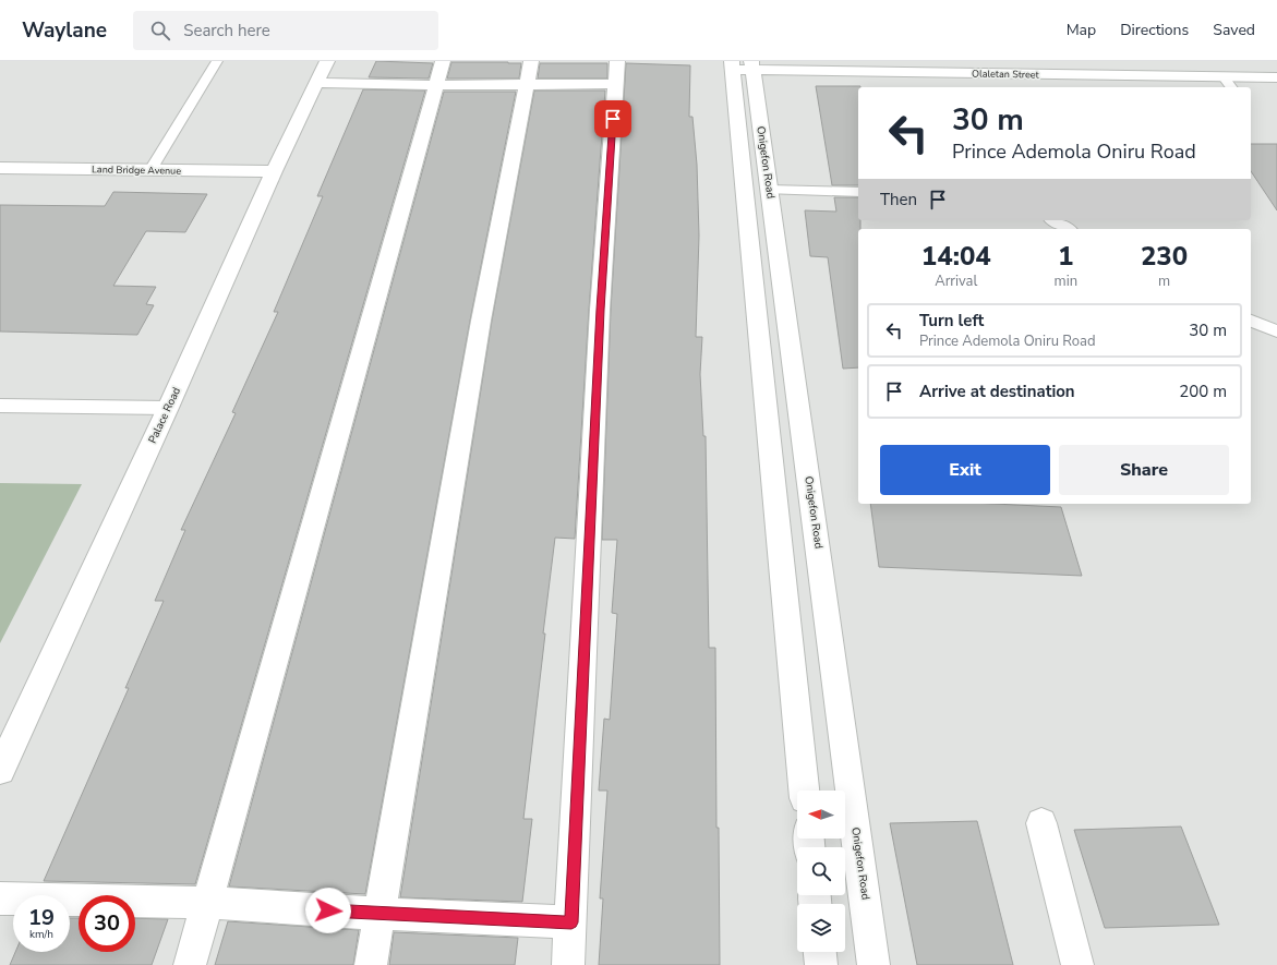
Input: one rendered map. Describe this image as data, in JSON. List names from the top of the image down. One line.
{"streets":{"street":["Olaletan Street","Onigefon Road","Land Bridge Avenue","Palace Road"]},"crossings":[["Olaletan Street","Onigefon Road"],["Land Bridge Avenue","Palace Road"]],"north":"left","page":{"header":"Waylane","search":"Search here","nav":["Map","Directions","Saved"],"turn":["30 m","Prince Ademola Oniru Road"],"then":"Then","eta":["14:04","Arrival","1","min","230","m"],"list":[{"name":"Turn left","note":"Prince Ademola Oniru Road","value":"30 m"},{"name":"Arrive at destination","value":"200 m"}],"buttons":["Exit","Share"],"speed":"19 km/h","limit":"30"}}
